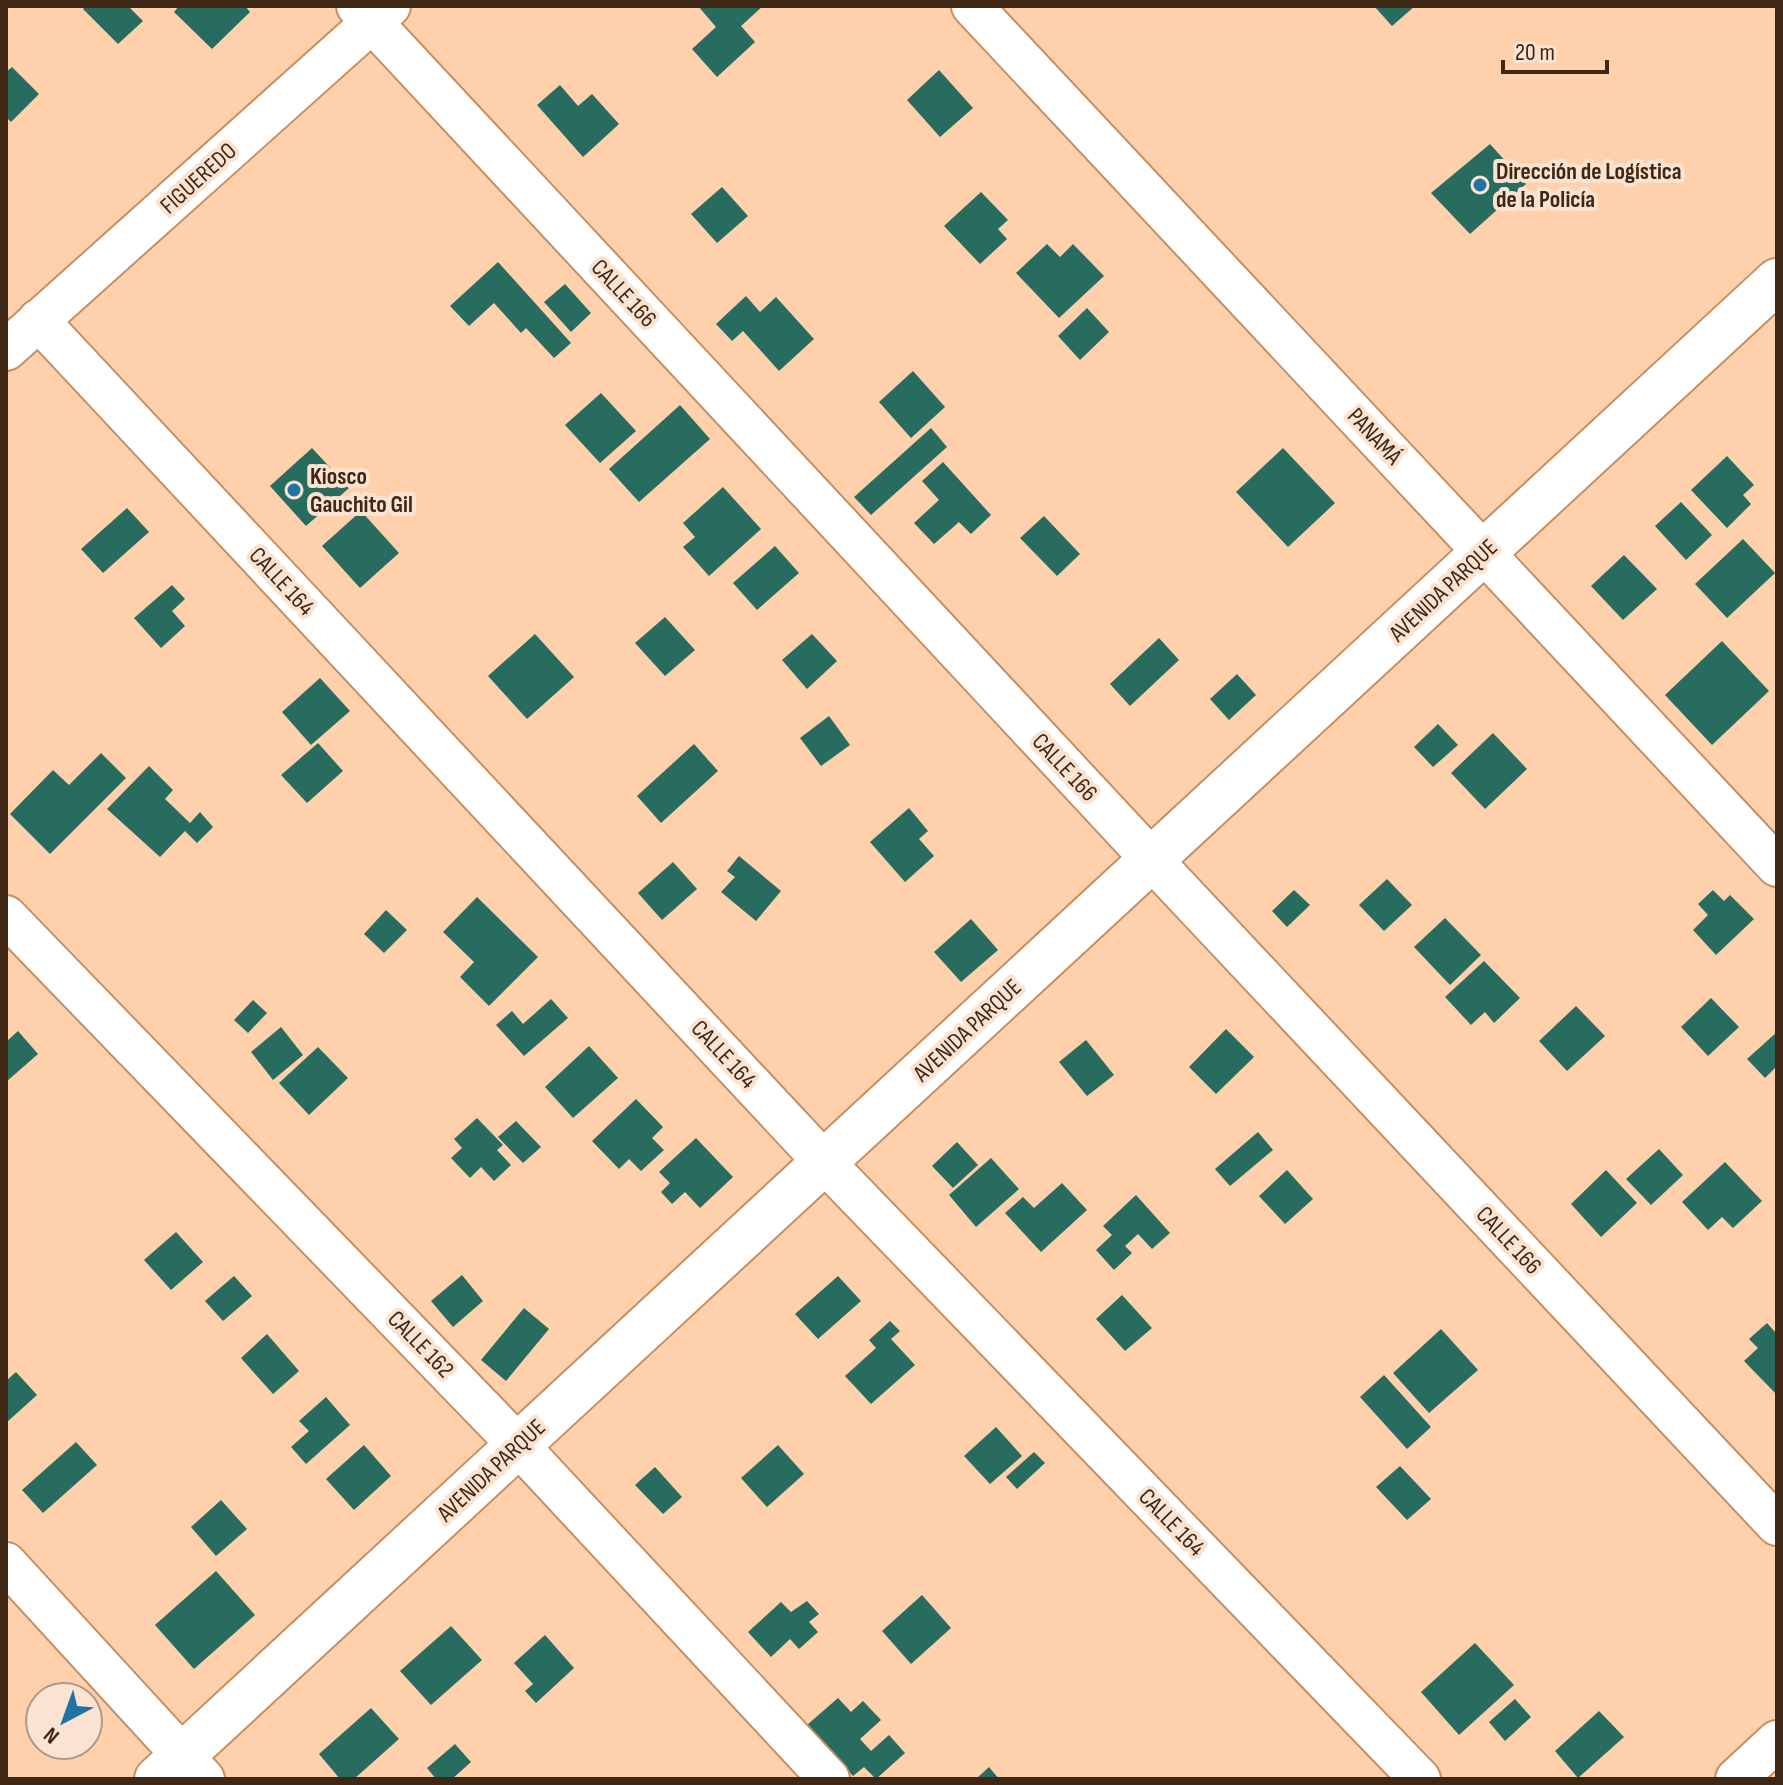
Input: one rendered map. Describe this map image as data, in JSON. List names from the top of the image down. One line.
{"streets":{"street":["FIGUEREDO","CALLE 166","PANAMÁ","CALLE 164","AVENIDA PARQUE","CALLE 162"]},"crossings":[["FIGUEREDO","CALLE 166"],["FIGUEREDO","CALLE 164"],["CALLE 166","AVENIDA PARQUE"],["PANAMÁ","AVENIDA PARQUE"],["CALLE 164","AVENIDA PARQUE"],["AVENIDA PARQUE","CALLE 162"]],"places":["Dirección de Logística de la Policía","Kiosco Gauchito Gil"],"scale_bar":"20 m","north":"bottom left"}
